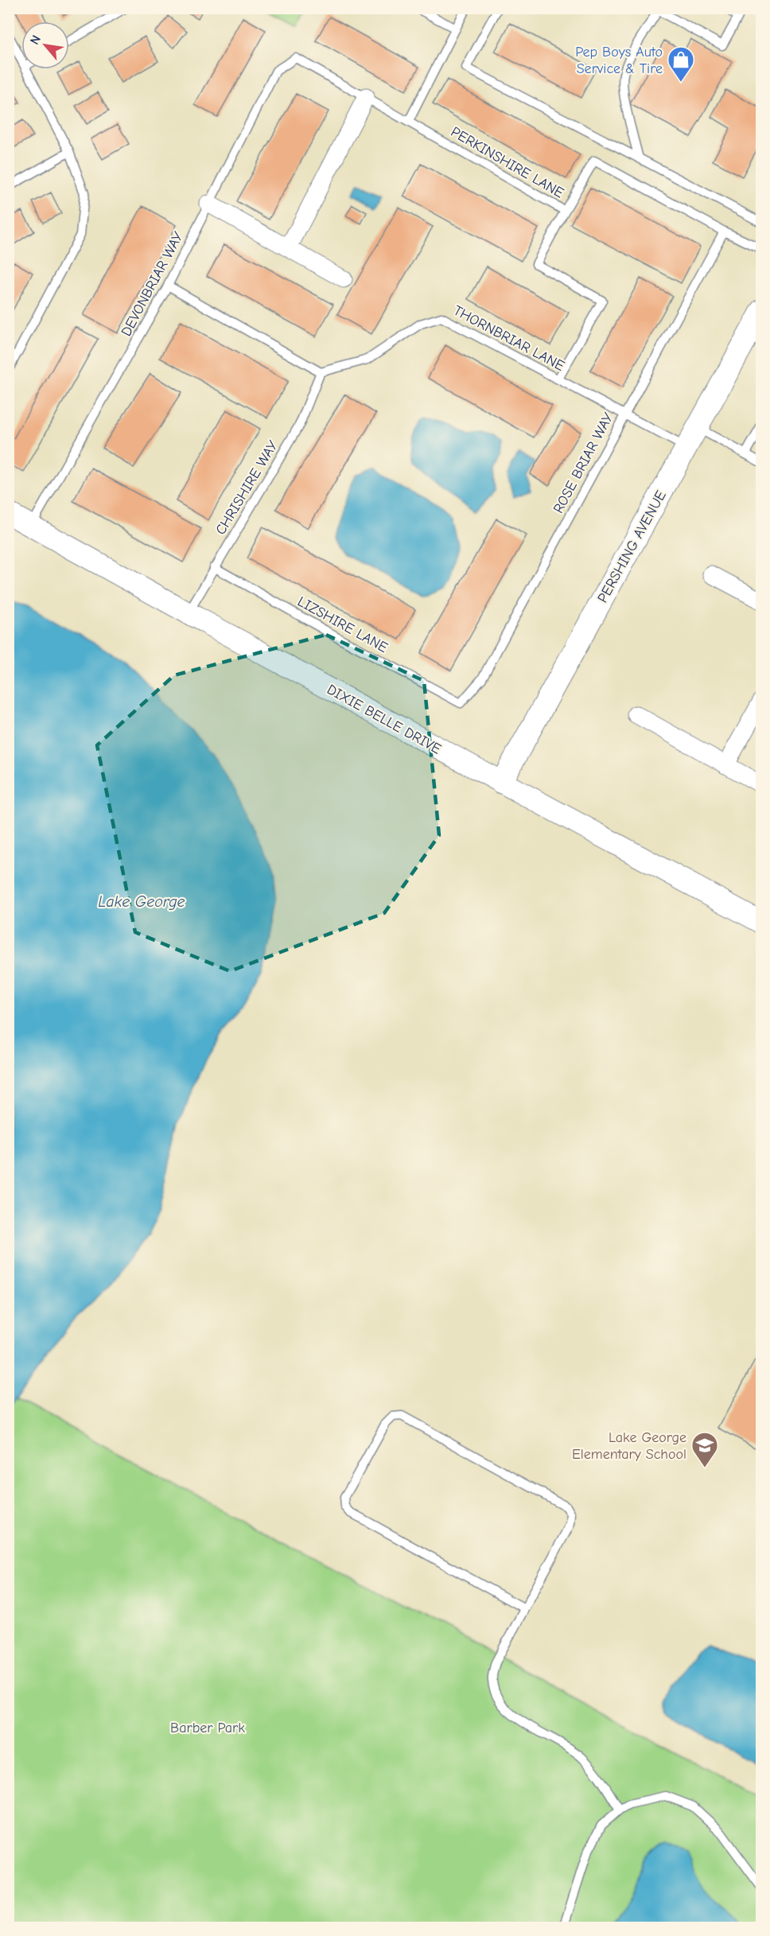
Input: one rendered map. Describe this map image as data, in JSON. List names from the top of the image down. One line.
{"streets":{"street":["PERSHING AVENUE","DIXIE BELLE DRIVE"],"lane":["PERKINSHIRE LANE","DEVONBRIAR WAY","THORNBRIAR LANE","ROSE BRIAR WAY","CHRISHIRE WAY","LIZSHIRE LANE"]},"crossings":[["PERKINSHIRE LANE","DEVONBRIAR WAY"],["PERKINSHIRE LANE","ROSE BRIAR WAY"],["DEVONBRIAR WAY","DIXIE BELLE DRIVE"],["THORNBRIAR LANE","ROSE BRIAR WAY"],["THORNBRIAR LANE","CHRISHIRE WAY"],["THORNBRIAR LANE","PERSHING AVENUE"],["ROSE BRIAR WAY","LIZSHIRE LANE"],["CHRISHIRE WAY","LIZSHIRE LANE"],["CHRISHIRE WAY","DIXIE BELLE DRIVE"],["PERSHING AVENUE","DIXIE BELLE DRIVE"]],"water":["Lake George"],"parks":["Barber Park"],"places":{"shop":["Pep Boys Auto Service & Tire"],"school or university":["Lake George Elementary School"]},"north":"top left"}
